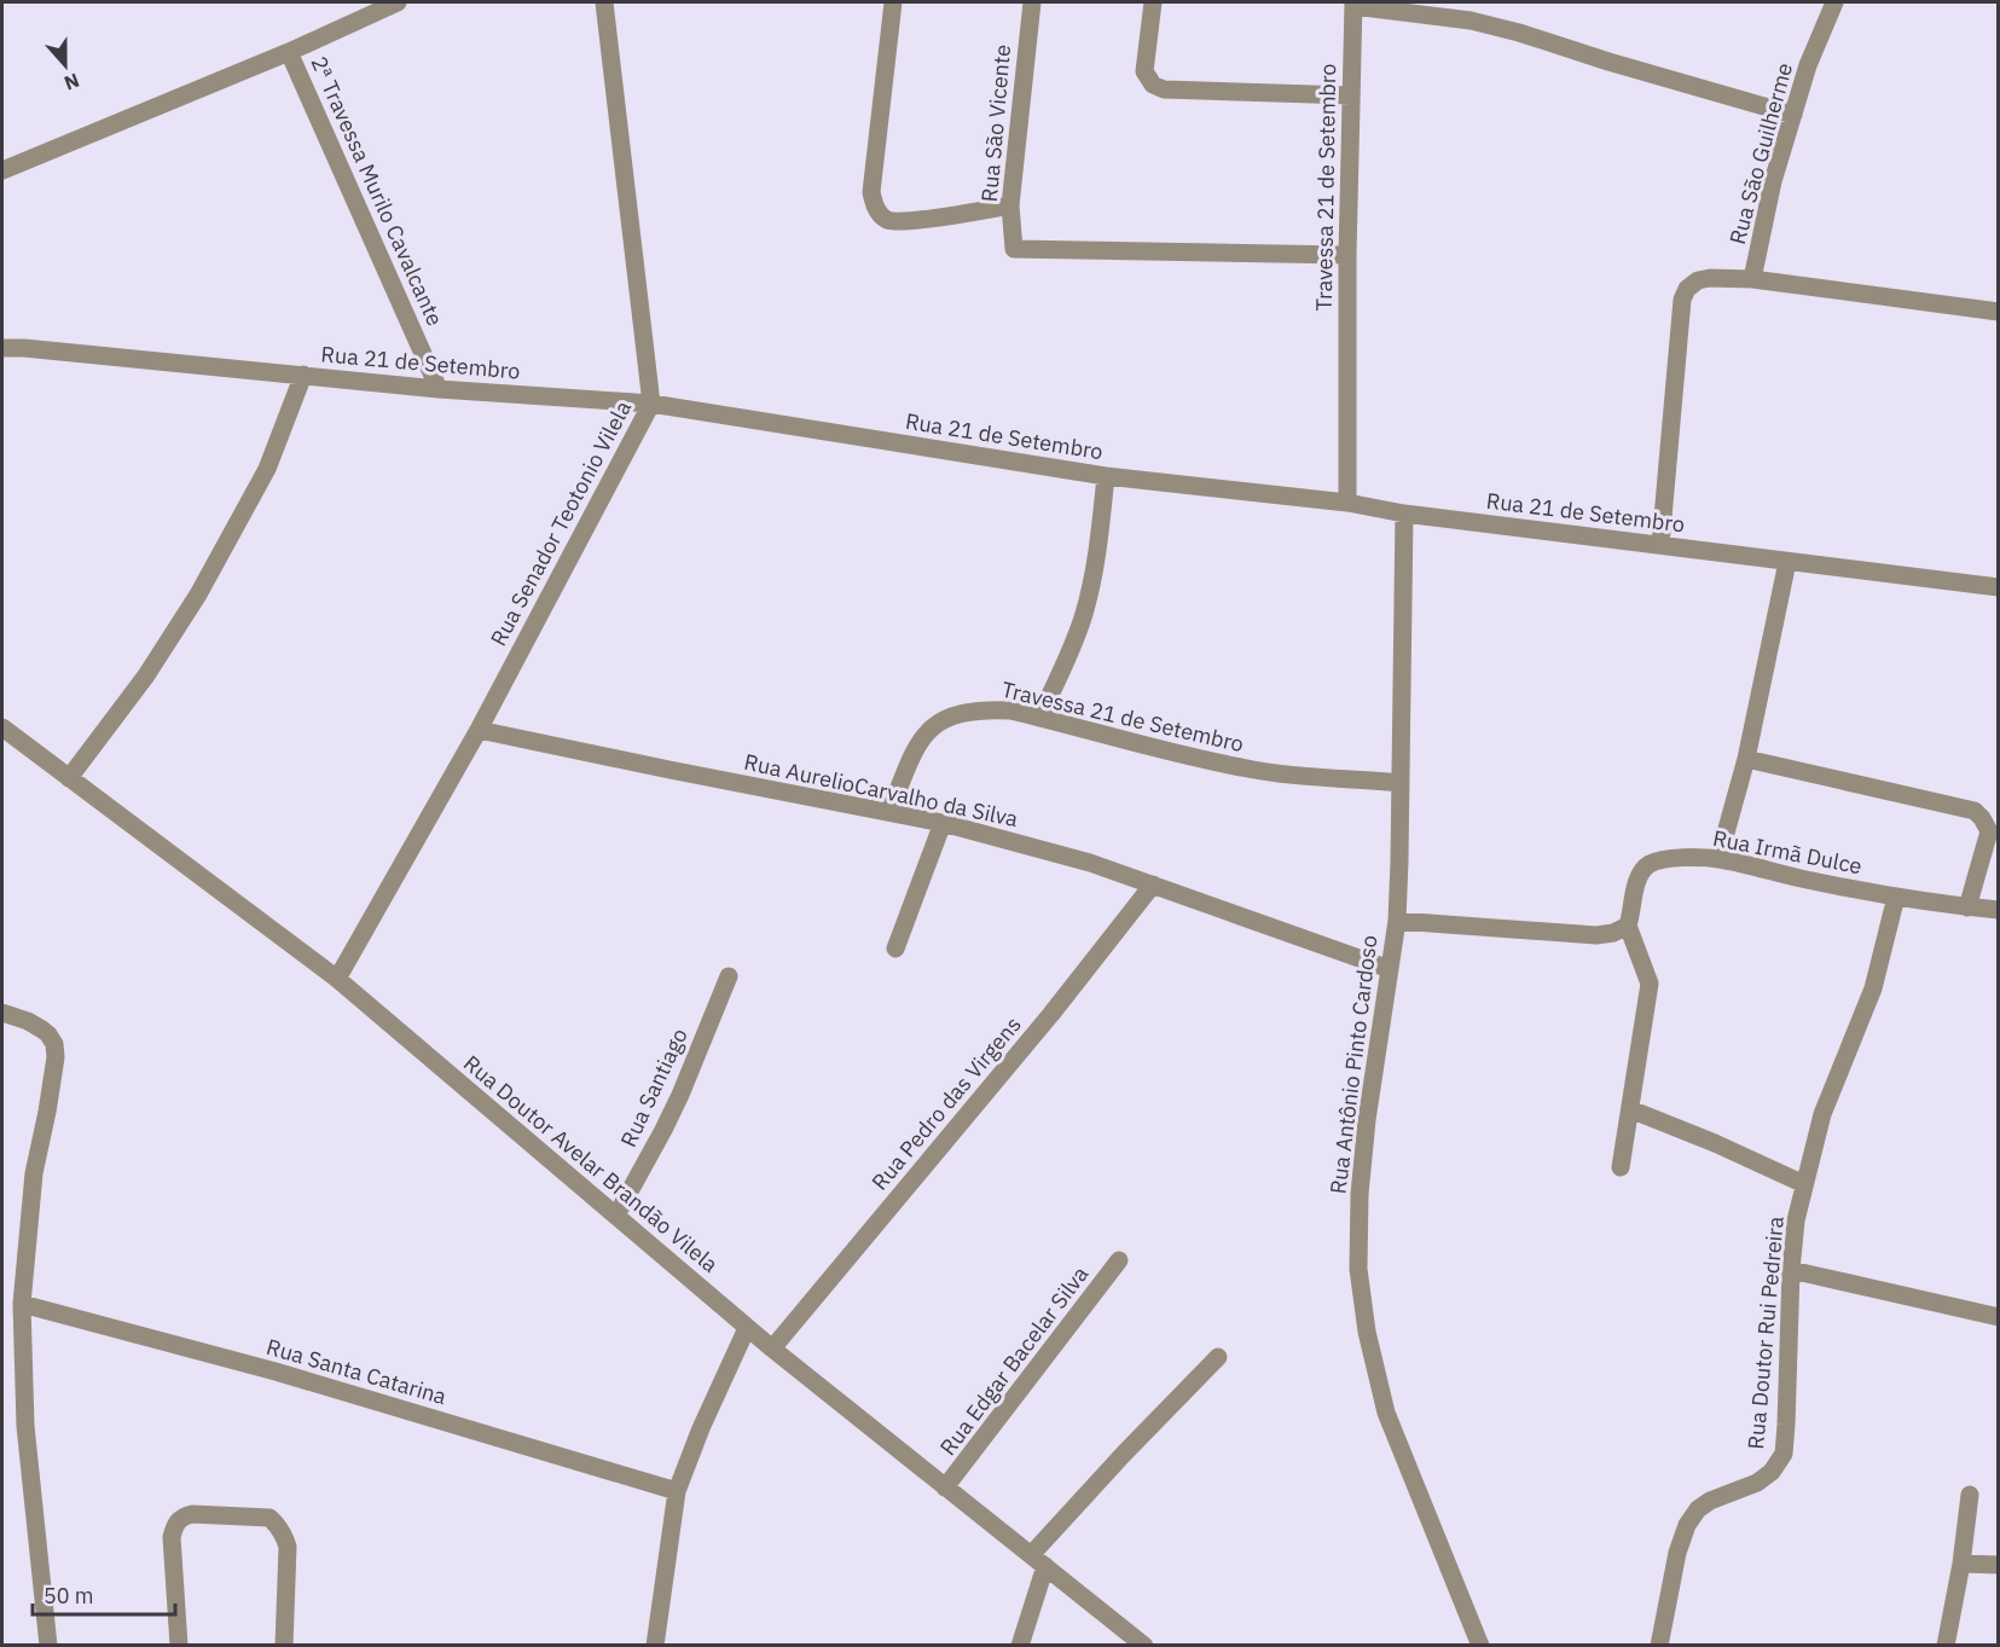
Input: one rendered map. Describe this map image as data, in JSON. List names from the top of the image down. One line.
{"streets":{"street":["Rua São Vicente","Rua São Guilherme","Travessa 21 de Setembro","2ª Travessa Murilo Cavalcante","Rua 21 de Setembro","Rua Senador Teotonio Vilela","Rua AurelioCarvalho da Silva","Rua Irmã Dulce","Rua Antônio Pinto Cardoso","Rua Santiago","Rua Pedro das Virgens","Rua Doutor Avelar Brandão Vilela","Rua Doutor Rui Pedreira","Rua Edgar Bacelar Silva","Rua Santa Catarina"]},"crossings":[["Rua São Vicente","Travessa 21 de Setembro"],["Rua São Guilherme","Rua 21 de Setembro"],["Travessa 21 de Setembro","Rua 21 de Setembro"],["Travessa 21 de Setembro","Rua AurelioCarvalho da Silva"],["Travessa 21 de Setembro","Rua Antônio Pinto Cardoso"],["2ª Travessa Murilo Cavalcante","Rua 21 de Setembro"],["Rua 21 de Setembro","Rua Senador Teotonio Vilela"],["Rua 21 de Setembro","Rua Antônio Pinto Cardoso"],["Rua Senador Teotonio Vilela","Rua AurelioCarvalho da Silva"],["Rua Senador Teotonio Vilela","Rua Doutor Avelar Brandão Vilela"],["Rua AurelioCarvalho da Silva","Rua Antônio Pinto Cardoso"],["Rua AurelioCarvalho da Silva","Rua Pedro das Virgens"],["Rua Irmã Dulce","Rua Doutor Rui Pedreira"],["Rua Santiago","Rua Doutor Avelar Brandão Vilela"],["Rua Pedro das Virgens","Rua Doutor Avelar Brandão Vilela"],["Rua Doutor Avelar Brandão Vilela","Rua Edgar Bacelar Silva"]],"scale_bar":"50 m","north":"bottom"}
